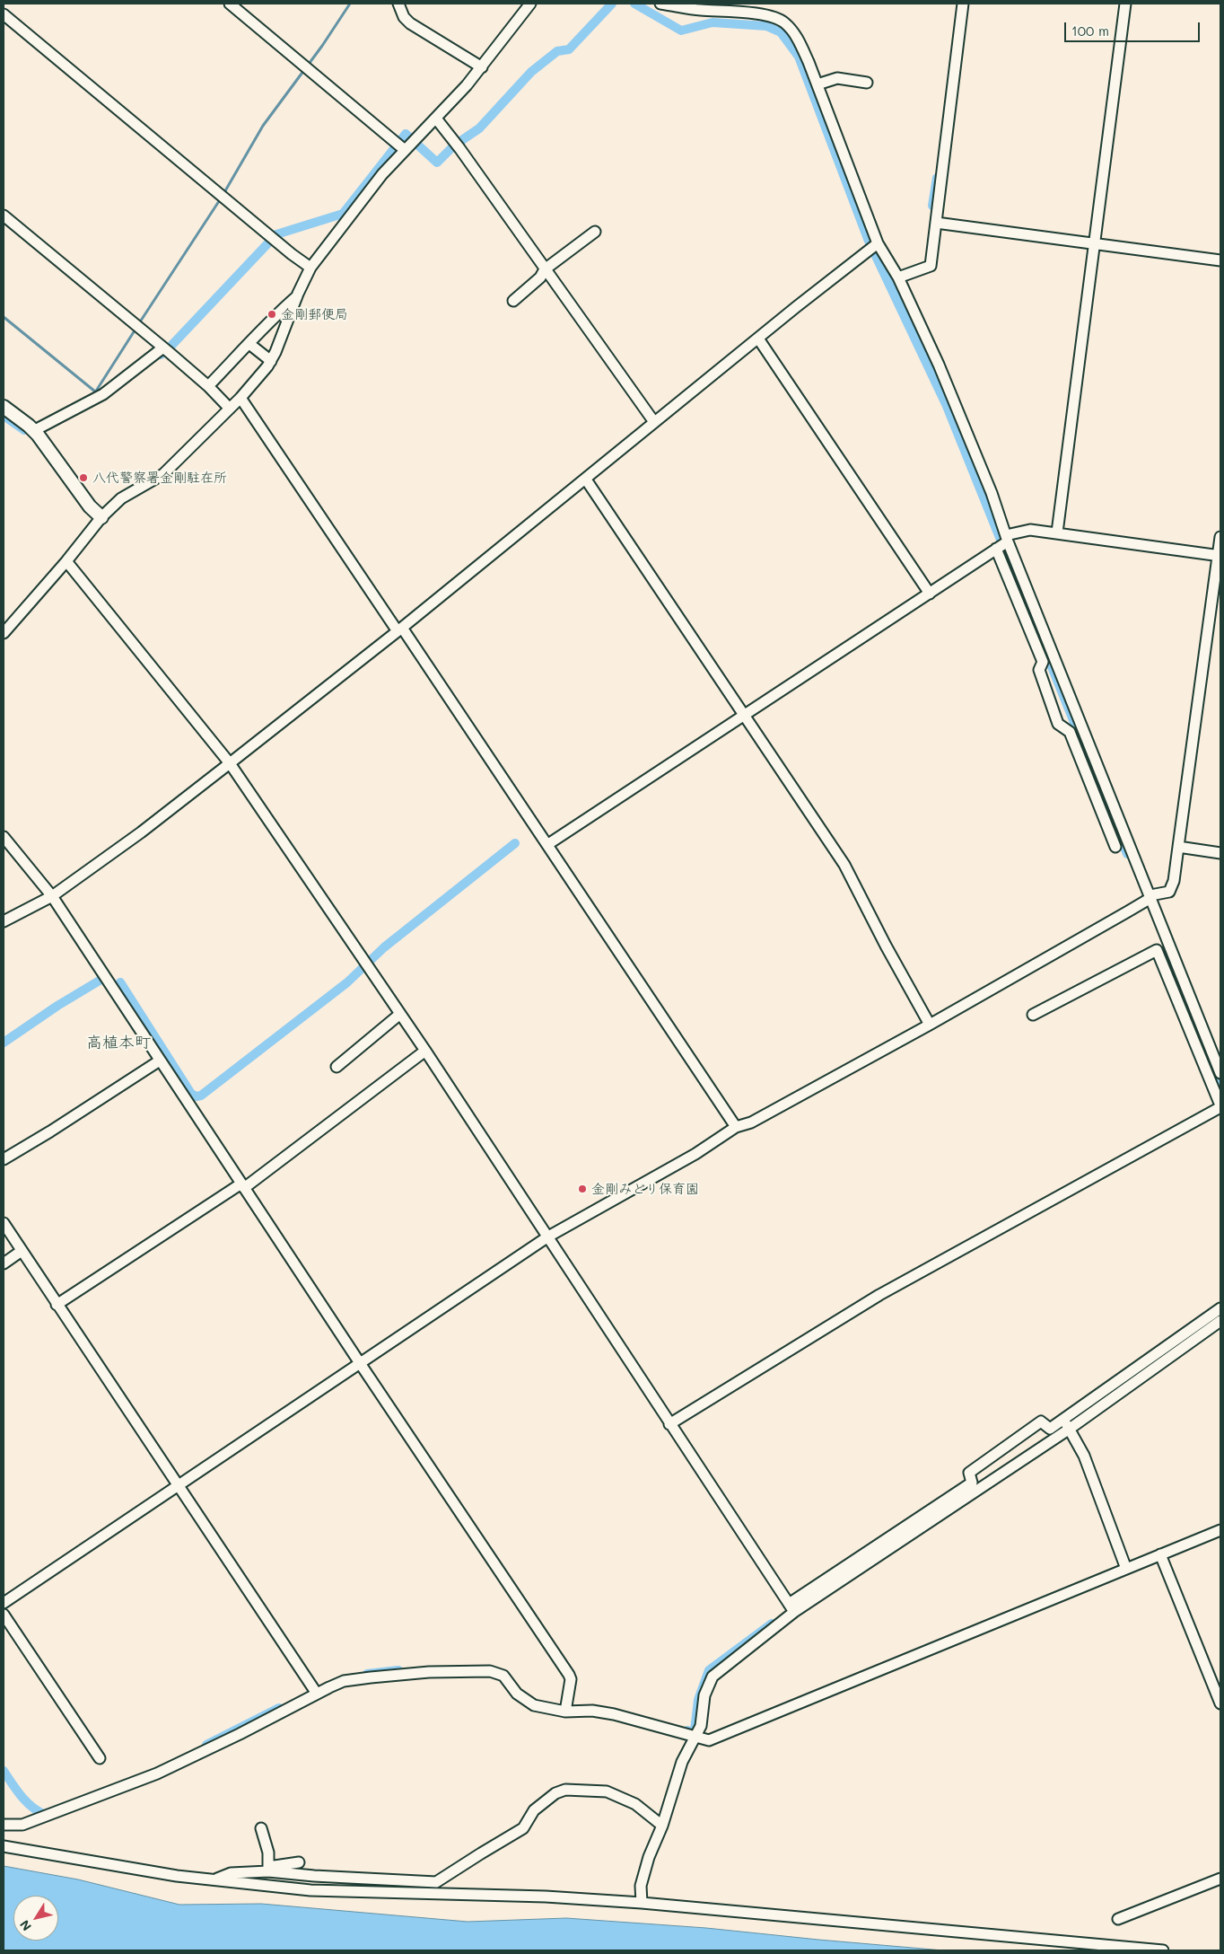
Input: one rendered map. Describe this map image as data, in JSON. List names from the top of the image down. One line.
{"districts":["高植本町"],"places":["金剛郵便局","八代警察署金剛駐在所","金剛みどり保育園"],"scale_bar":"100 m","north":"bottom left"}
